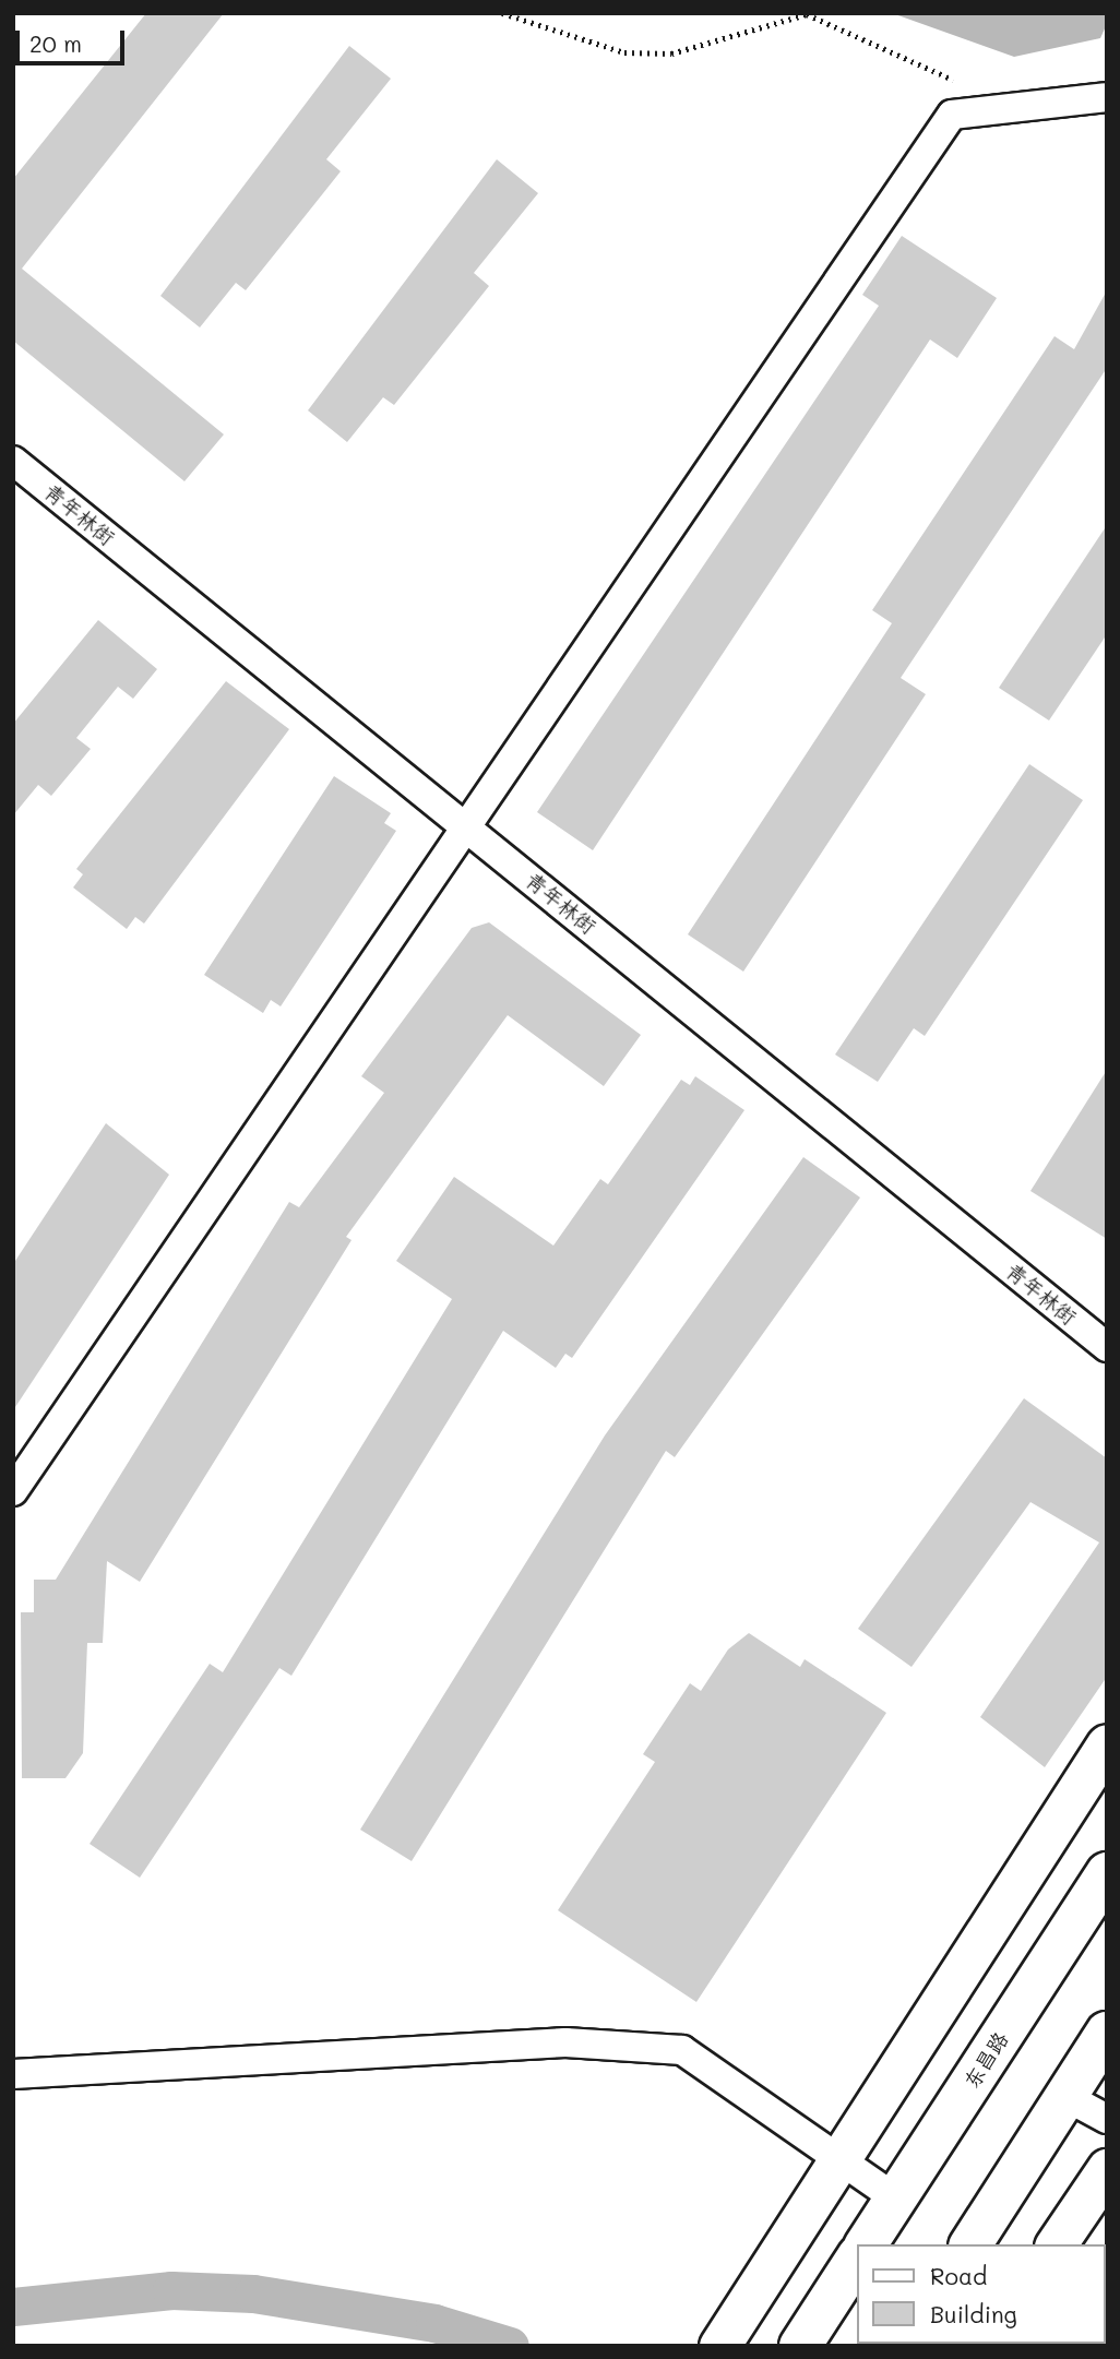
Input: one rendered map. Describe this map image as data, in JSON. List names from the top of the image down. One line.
{"streets":{"main road":["东昌路"],"street":["青年林街"]},"legend":["Road","Building"],"scale_bar":"20 m"}
